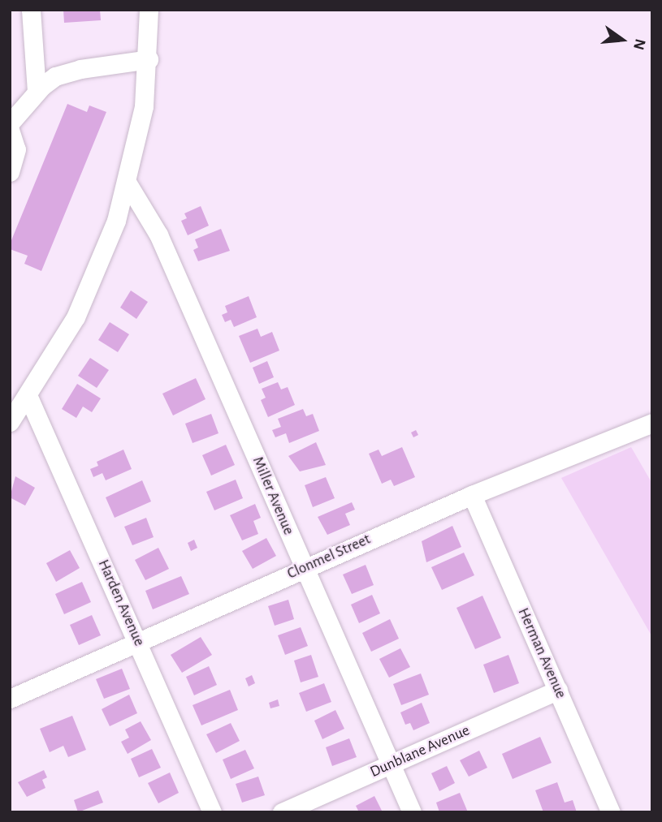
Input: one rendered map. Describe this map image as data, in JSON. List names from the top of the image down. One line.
{"streets":{"street":["Miller Avenue","Clonmel Street","Harden Avenue","Herman Avenue","Dunblane Avenue"]},"crossings":[["Miller Avenue","Clonmel Street"],["Miller Avenue","Dunblane Avenue"],["Clonmel Street","Harden Avenue"],["Clonmel Street","Herman Avenue"],["Herman Avenue","Dunblane Avenue"]],"north":"right"}
